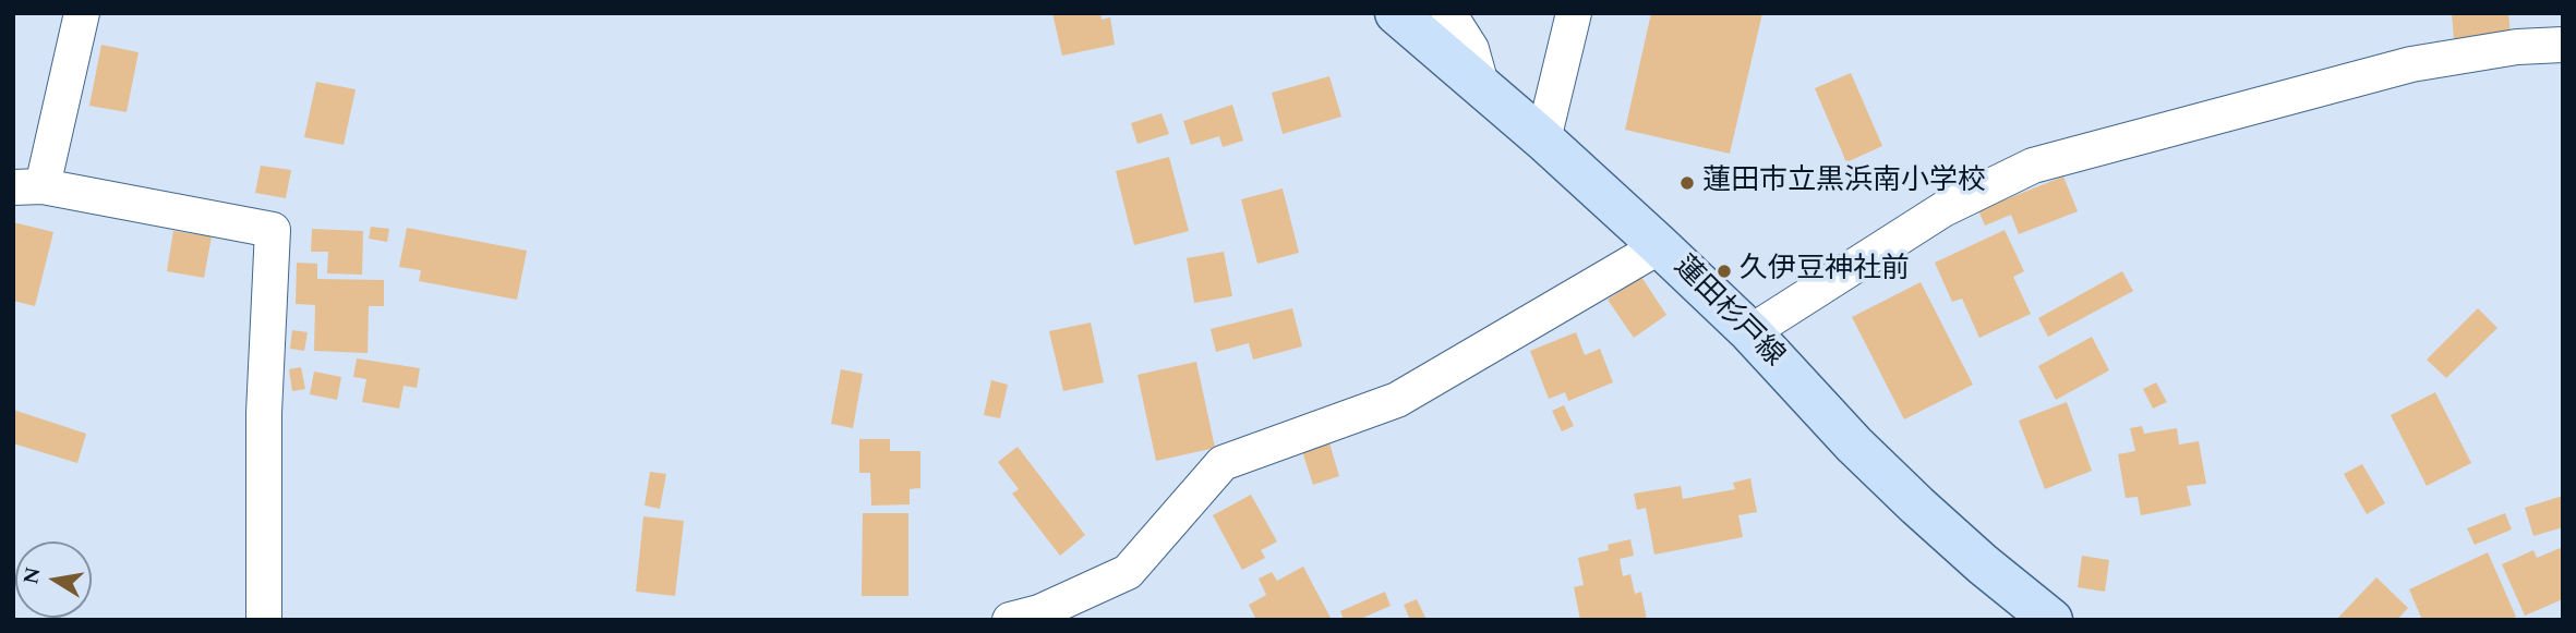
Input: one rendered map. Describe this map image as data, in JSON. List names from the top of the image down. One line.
{"streets":{"main road":["蓮田杉戸線"]},"places":["蓮田市立黒浜南小学校","久伊豆神社前"],"north":"left"}
